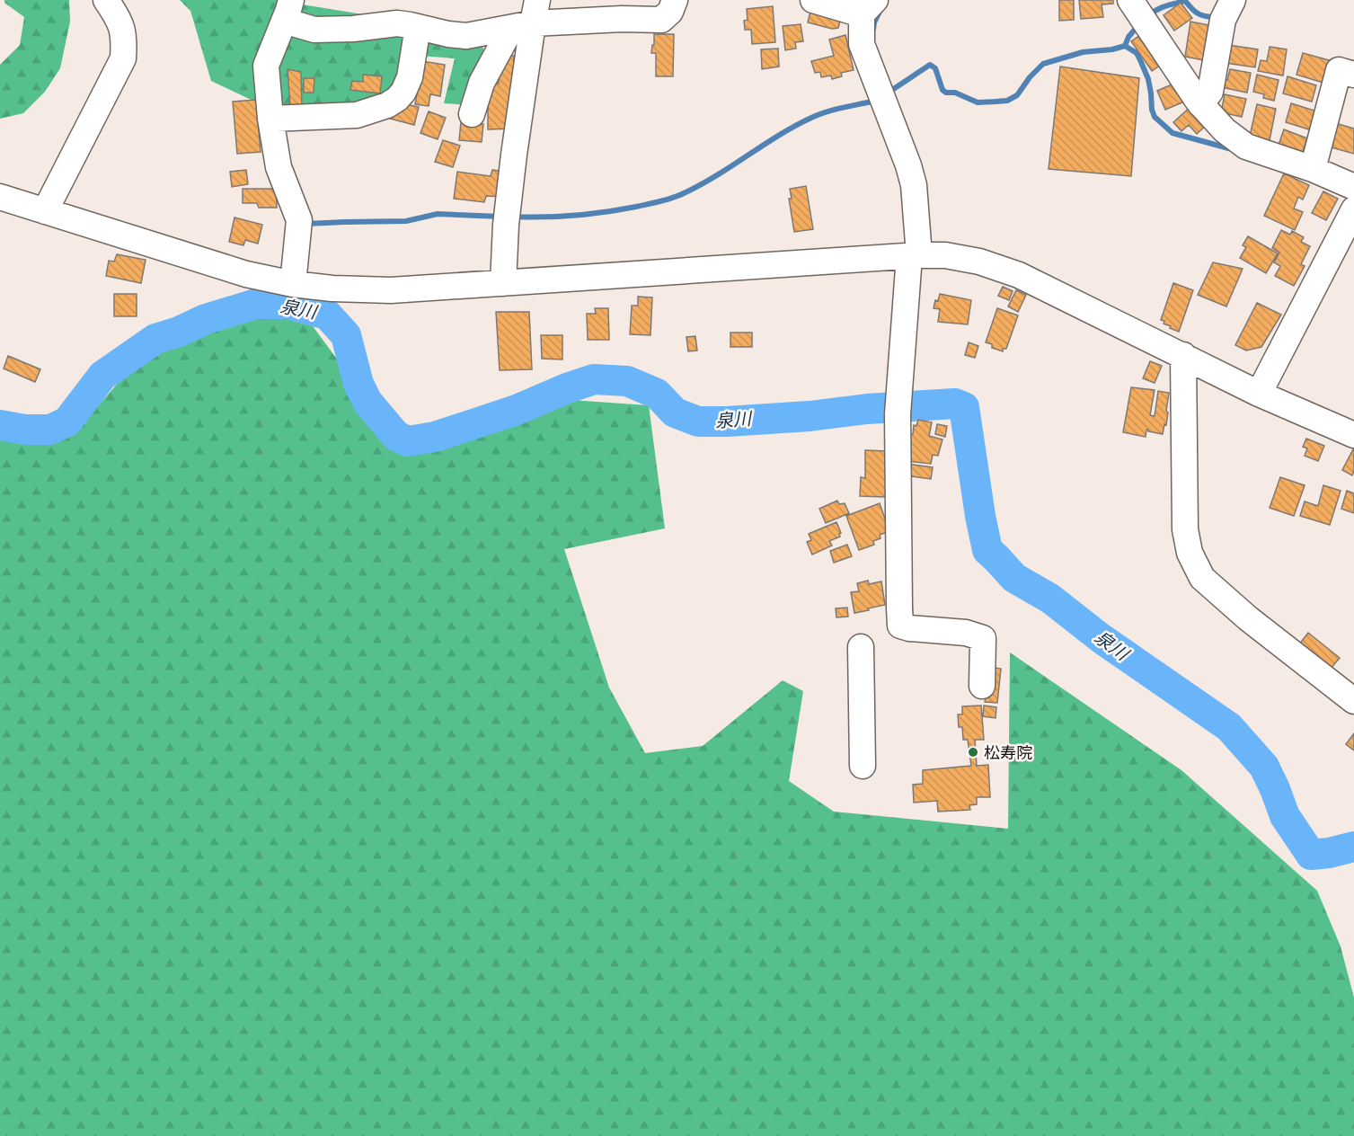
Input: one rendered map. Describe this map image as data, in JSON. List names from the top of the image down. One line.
{"water":["泉川"],"places":["松寿院"]}
